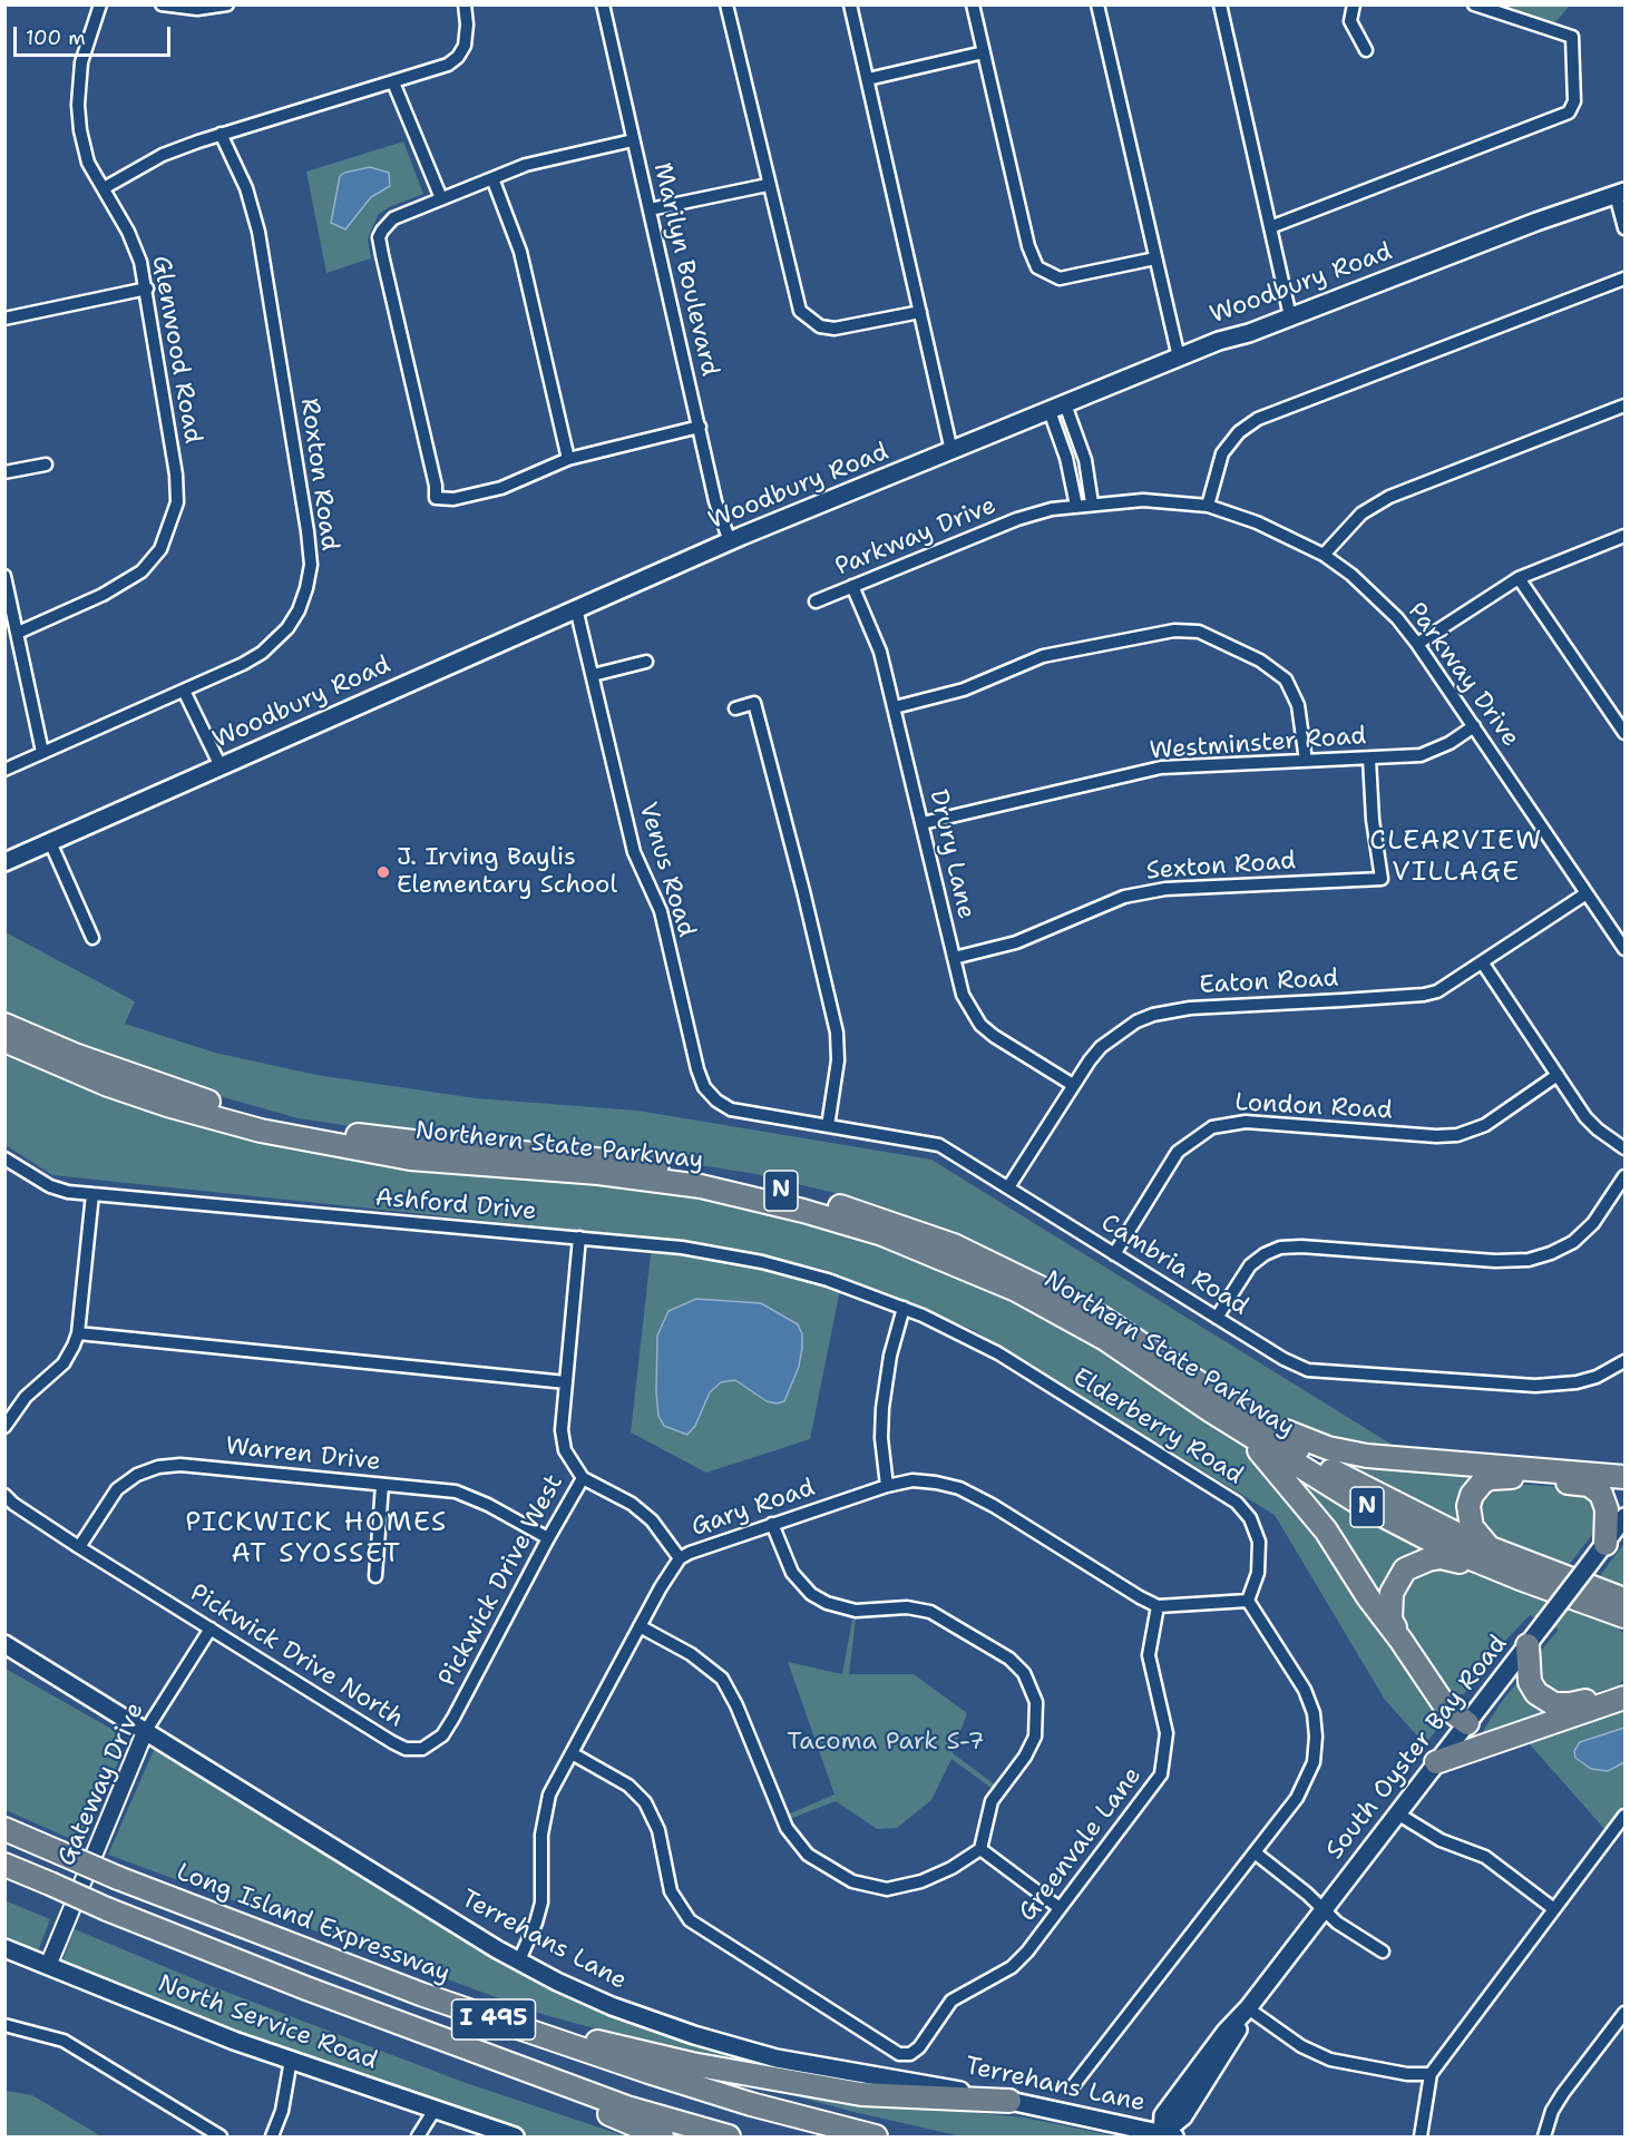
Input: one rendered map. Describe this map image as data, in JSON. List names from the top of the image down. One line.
{"streets":{"highway":["Northern State Parkway","N","Long Island Expressway","I 495"],"main road":["Woodbury Road","South Oyster Bay Road","Terrehans Lane","North Service Road"],"street":["Marilyn Boulevard","Glenwood Road","Roxton Road","Parkway Drive","Westminster Road","Drury Lane","Sexton Road","Venus Road","Eaton Road","London Road","Ashford Drive","Cambria Road","Elderberry Road","Warren Drive","Gary Road","Pickwick Drive West","Pickwick Drive North","Gateway Drive","Greenvale Lane"]},"crossings":[["Marilyn Boulevard","Woodbury Road"],["Woodbury Road","Venus Road"],["Parkway Drive","Westminster Road"],["Parkway Drive","Drury Lane"],["Parkway Drive","Eaton Road"],["Westminster Road","Drury Lane"],["Westminster Road","Sexton Road"],["Drury Lane","Sexton Road"],["Drury Lane","Eaton Road"],["Venus Road","Cambria Road"],["Eaton Road","Cambria Road"],["London Road","Cambria Road"],["Ashford Drive","Elderberry Road"],["Ashford Drive","Pickwick Drive West"],["Warren Drive","Pickwick Drive West"],["Warren Drive","Pickwick Drive North"],["Gary Road","Greenvale Lane"],["Gary Road","Terrehans Lane"],["Pickwick Drive West","Pickwick Drive North"],["Pickwick Drive North","Gateway Drive"],["South Oyster Bay Road","Terrehans Lane"],["Gateway Drive","Terrehans Lane"],["Gateway Drive","North Service Road"]],"districts":["CLEARVIEW VILLAGE","PICKWICK HOMES AT SYOSSET"],"parks":["Tacoma Park S-7"],"places":["J. Irving Baylis Elementary School"],"scale_bar":"100 m"}
